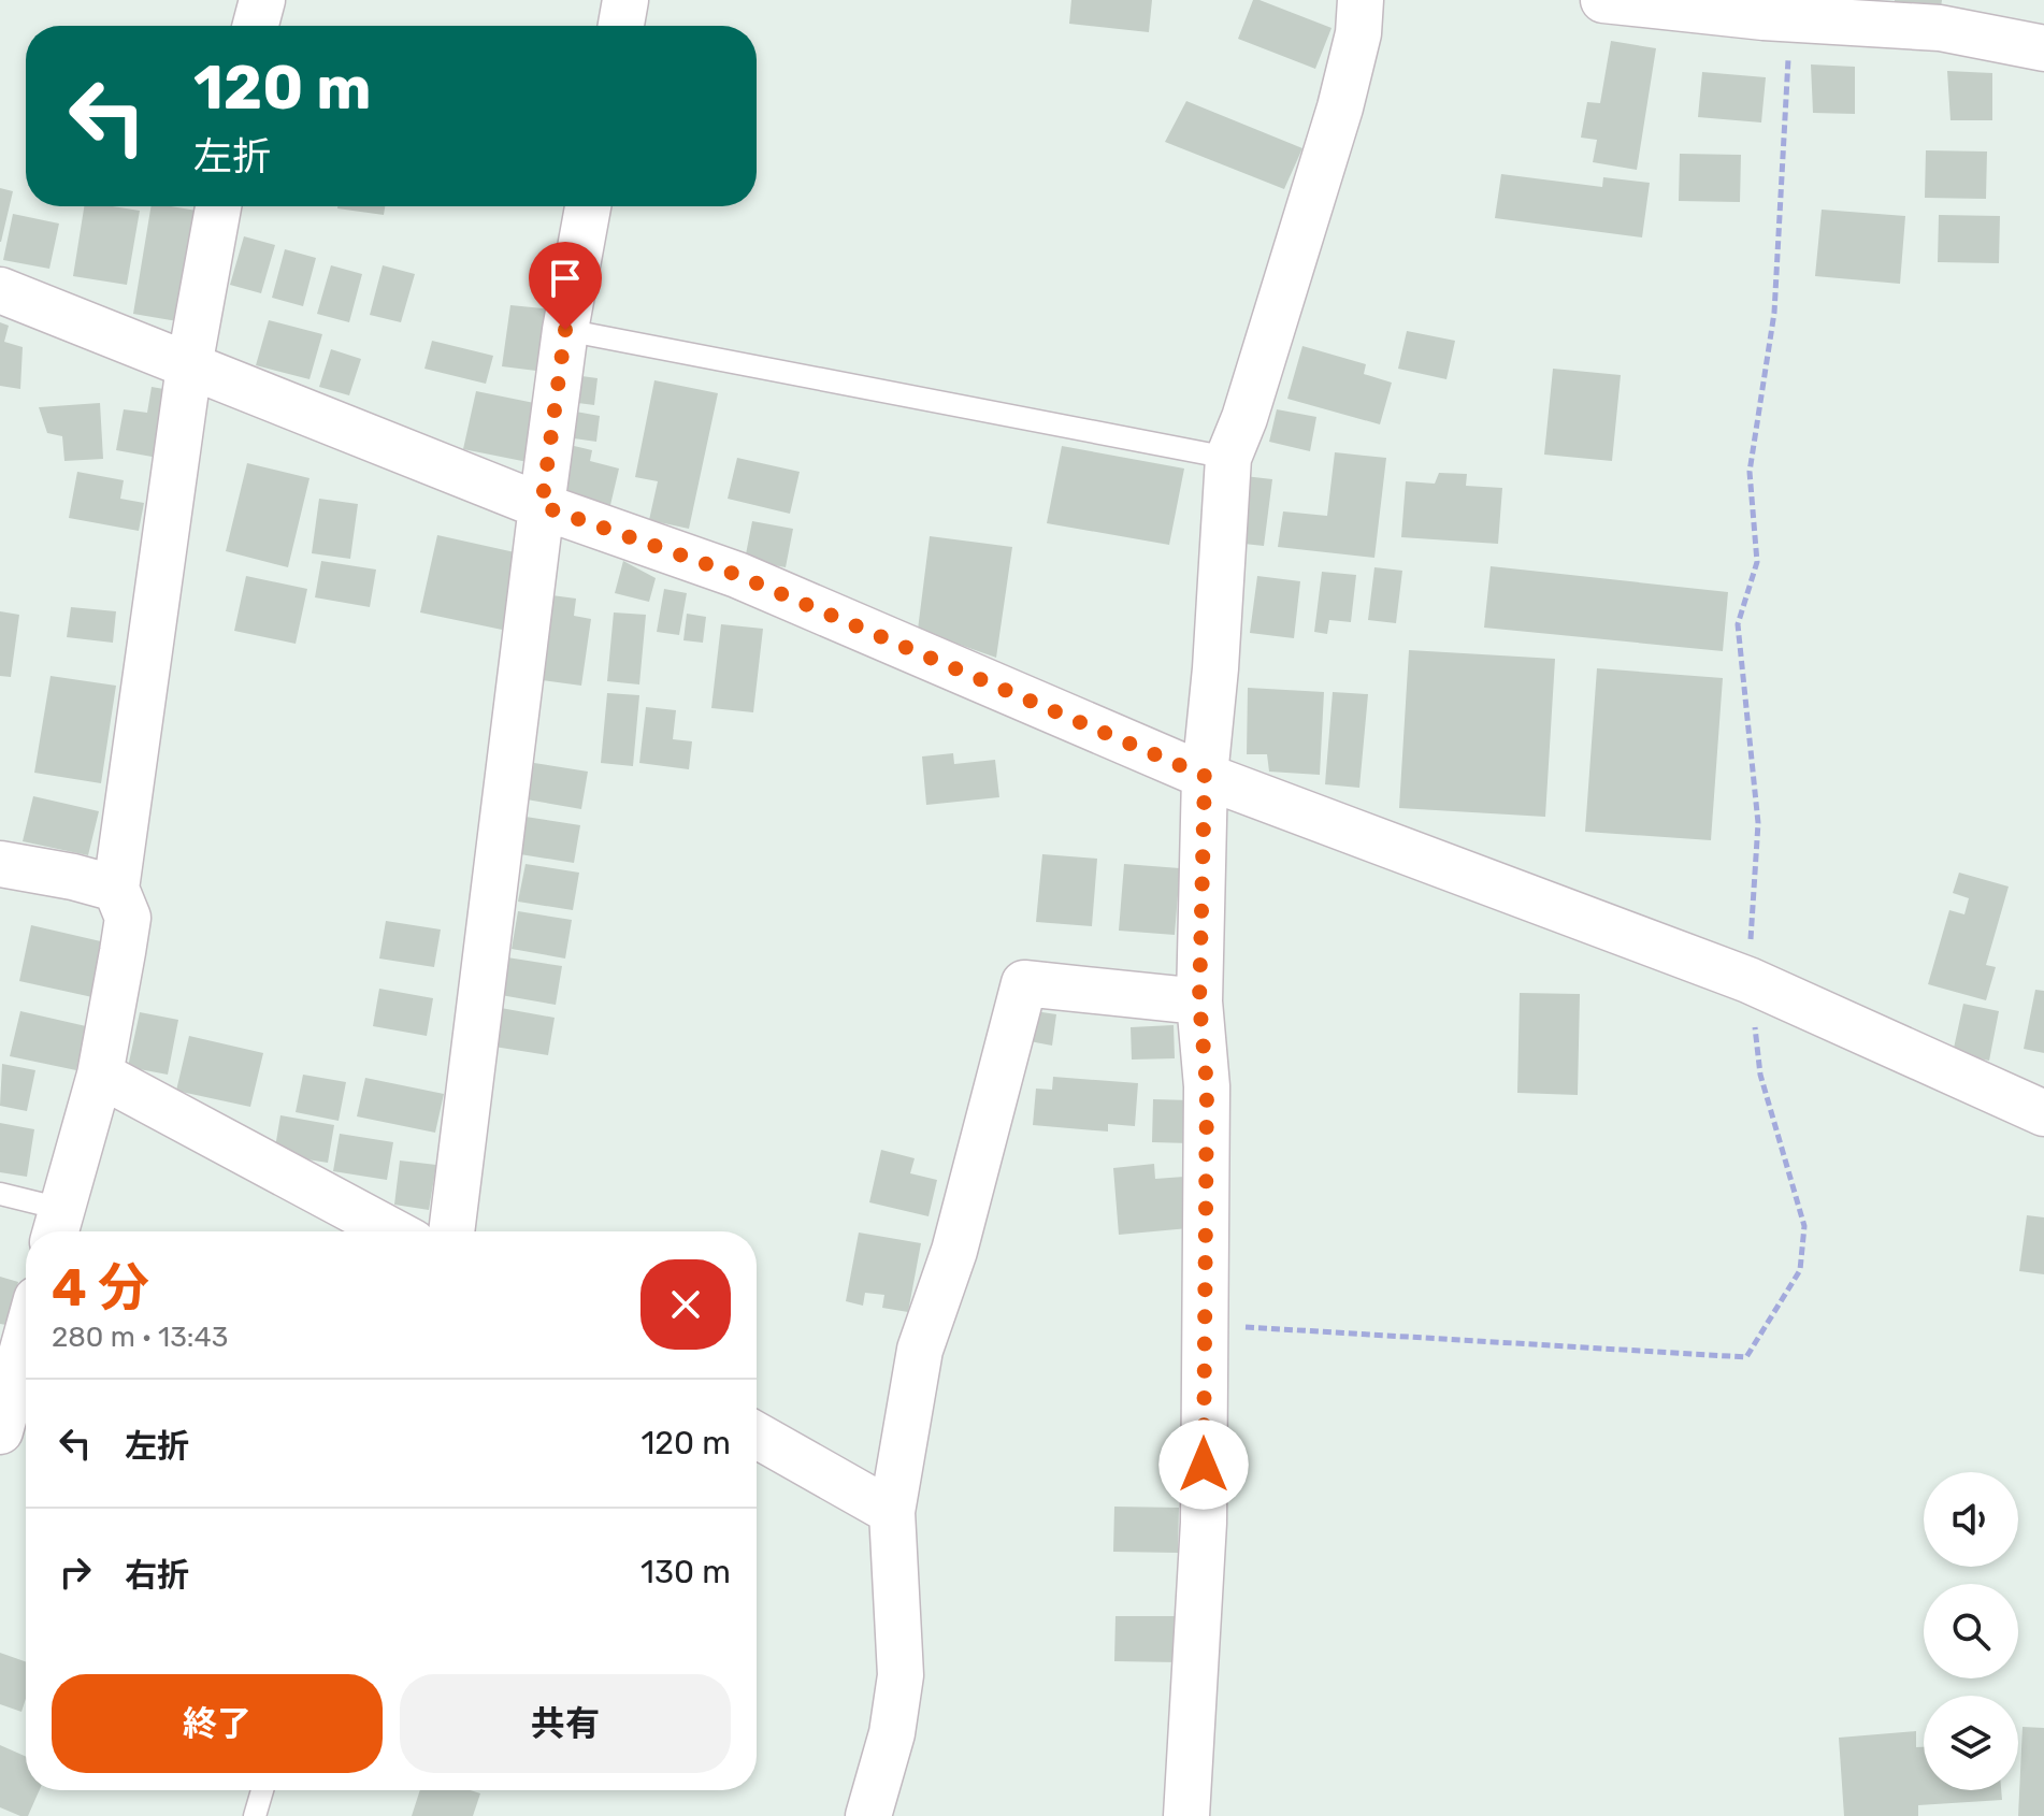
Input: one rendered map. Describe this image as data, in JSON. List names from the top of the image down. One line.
{"page":{"turn":["120 m","左折"],"heading":["4 分","280 m · 13:43"],"list":[{"name":"左折","value":"120 m"},{"name":"右折","value":"130 m"}],"buttons":["終了","共有"]}}
